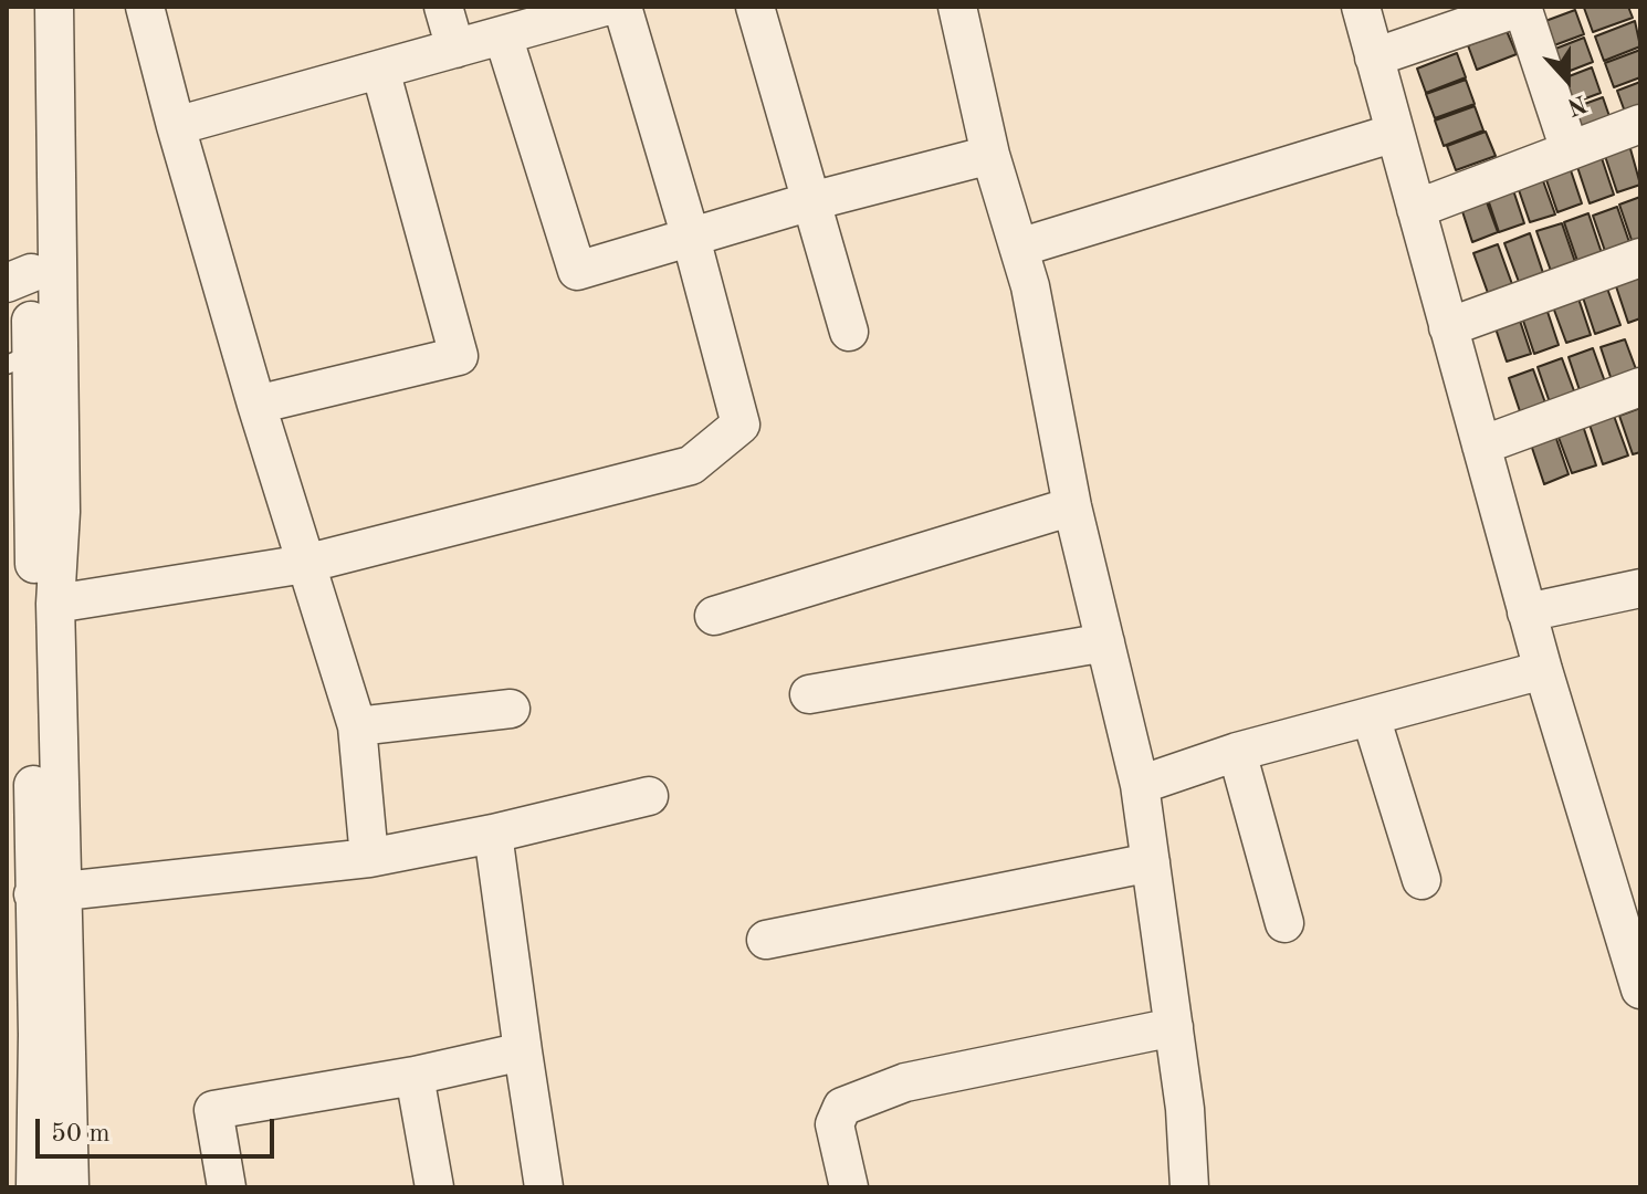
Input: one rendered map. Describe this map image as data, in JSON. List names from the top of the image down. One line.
{"scale_bar":"50 m","north":"bottom"}
